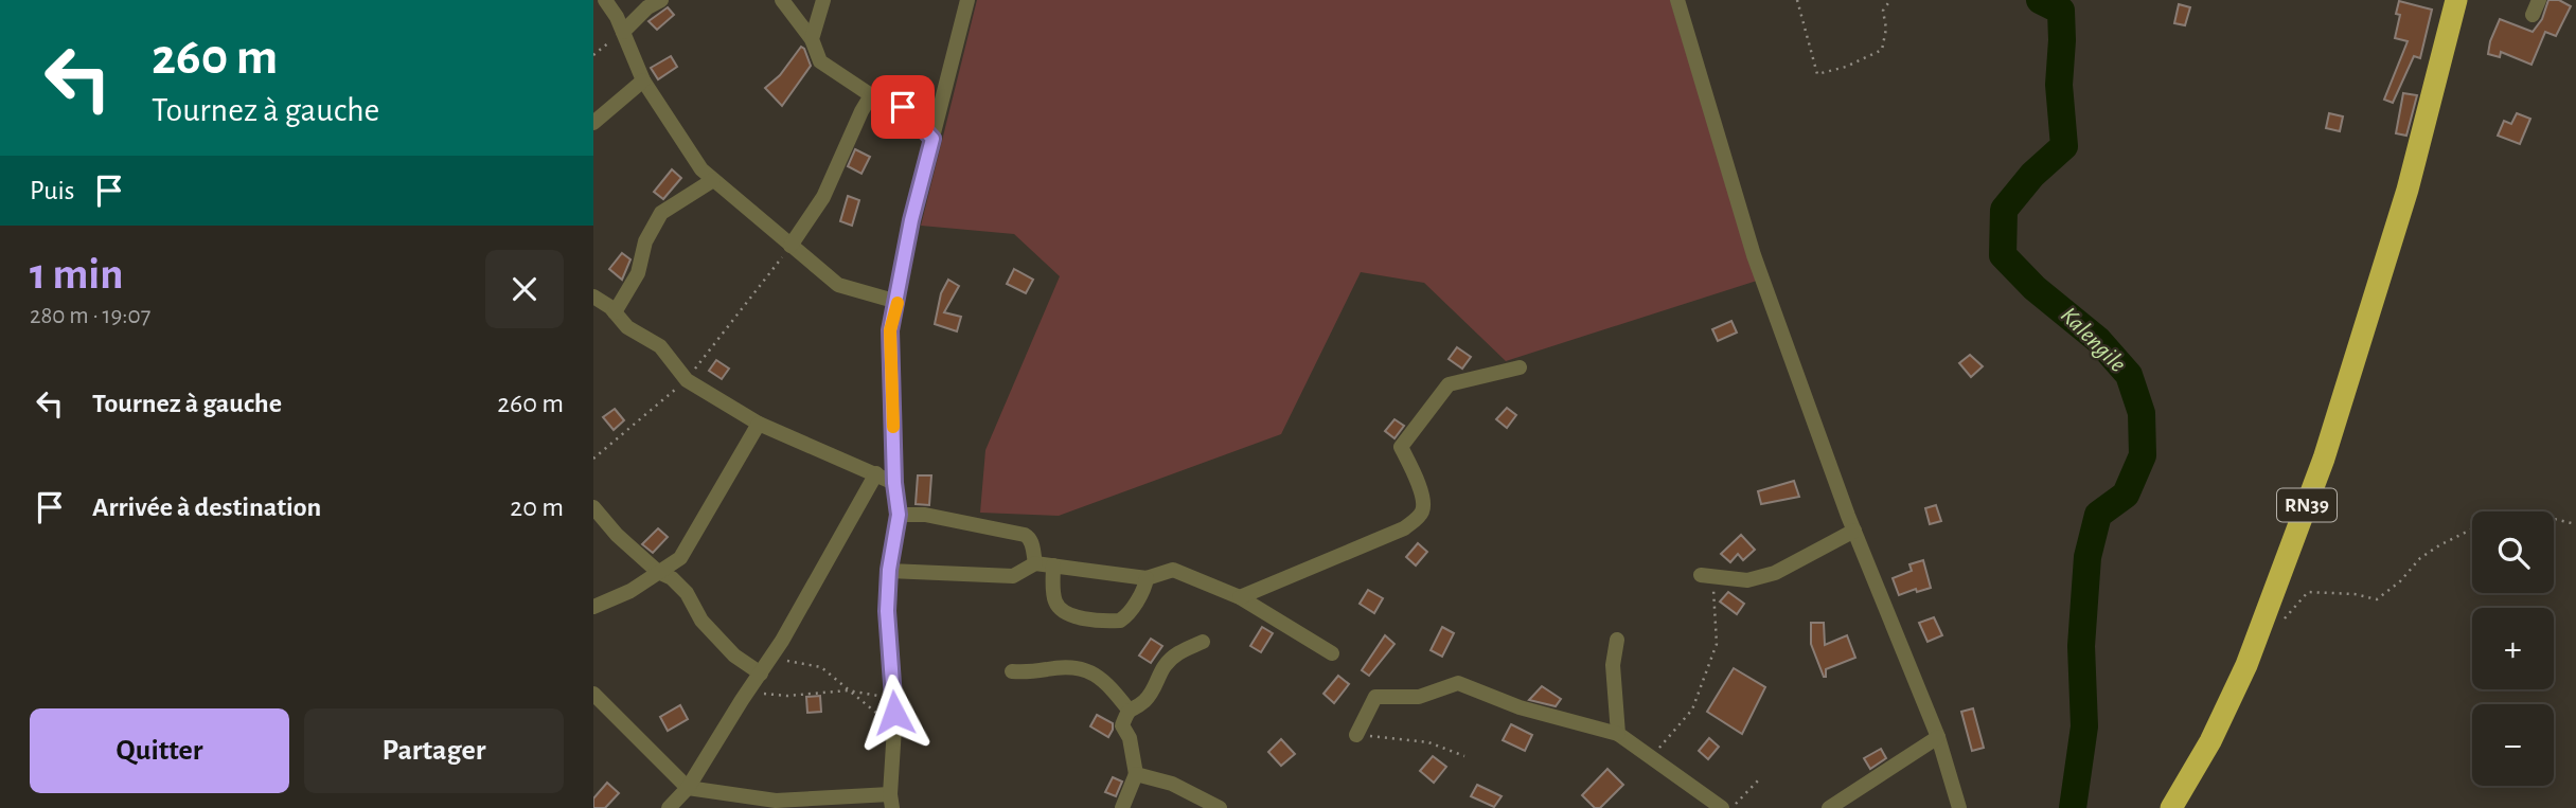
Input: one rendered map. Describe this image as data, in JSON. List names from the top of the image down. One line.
{"streets":{"highway":["RN39"]},"water":["Kalengile"],"page":{"turn":["260 m","Tournez à gauche"],"then":"Puis","heading":["1 min","280 m · 19:07"],"list":[{"name":"Tournez à gauche","value":"260 m"},{"name":"Arrivée à destination","value":"20 m"}],"map_buttons":["+","−"],"buttons":["Quitter","Partager"]}}
